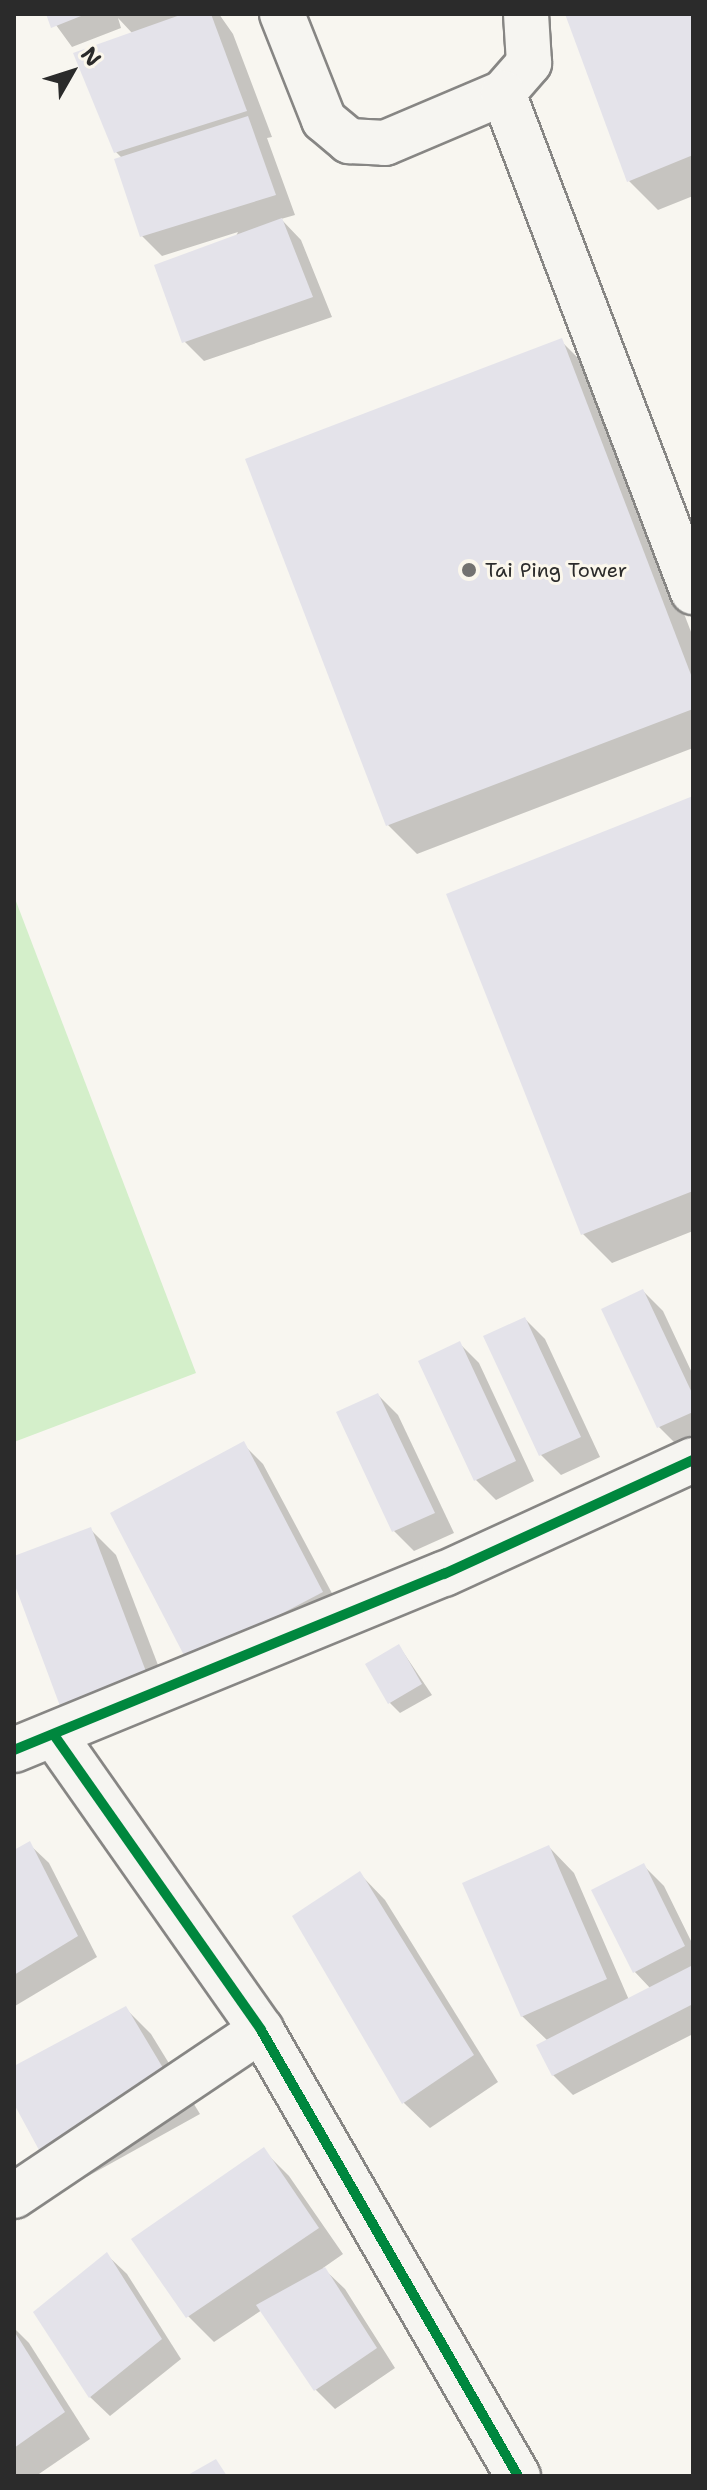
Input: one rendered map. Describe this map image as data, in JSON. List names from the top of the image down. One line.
{"places":["Tai Ping Tower"],"north":"top right"}
